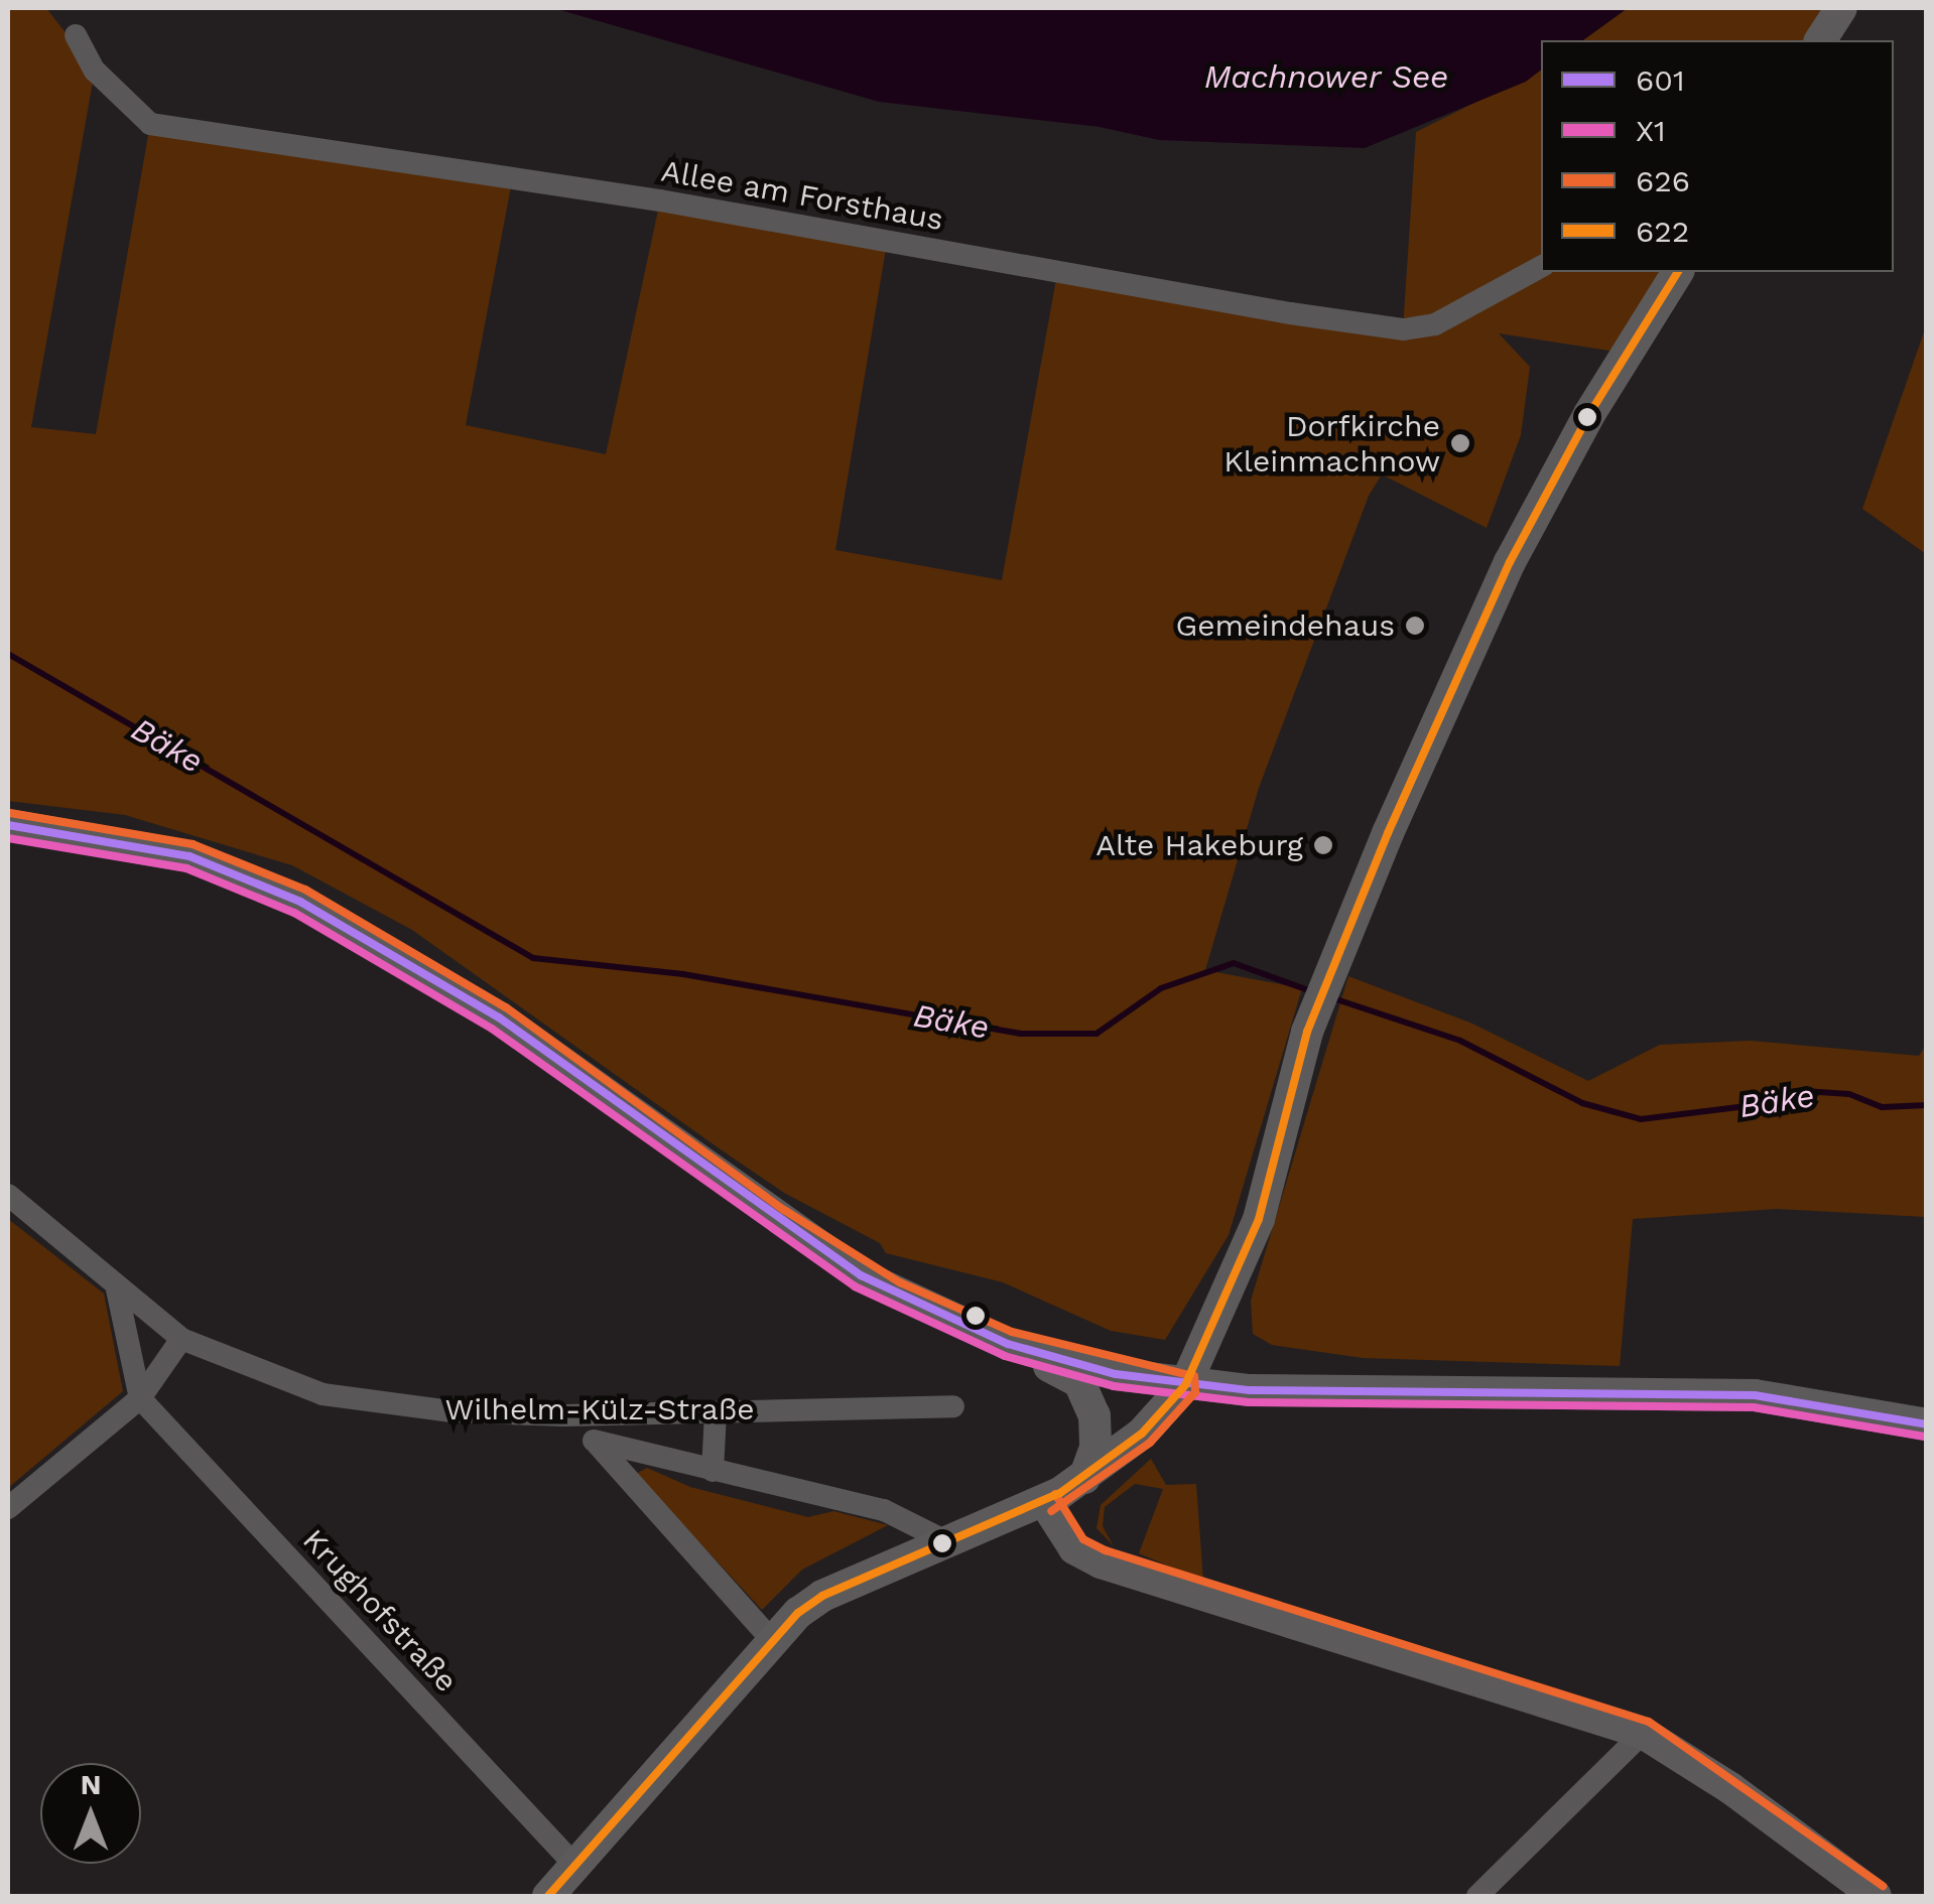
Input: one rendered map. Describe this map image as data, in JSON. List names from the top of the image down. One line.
{"streets":{"street":["Allee am Forsthaus","Wilhelm-Külz-Straße","Krughofstraße"]},"water":["Machnower See","Bäke"],"places":["Dorfkirche Kleinmachnow","Gemeindehaus","Alte Hakeburg"],"lines":["transit line 622","transit line 626","transit line 601","transit line X1"],"legend":["601","X1","626","622"],"north":"top"}
